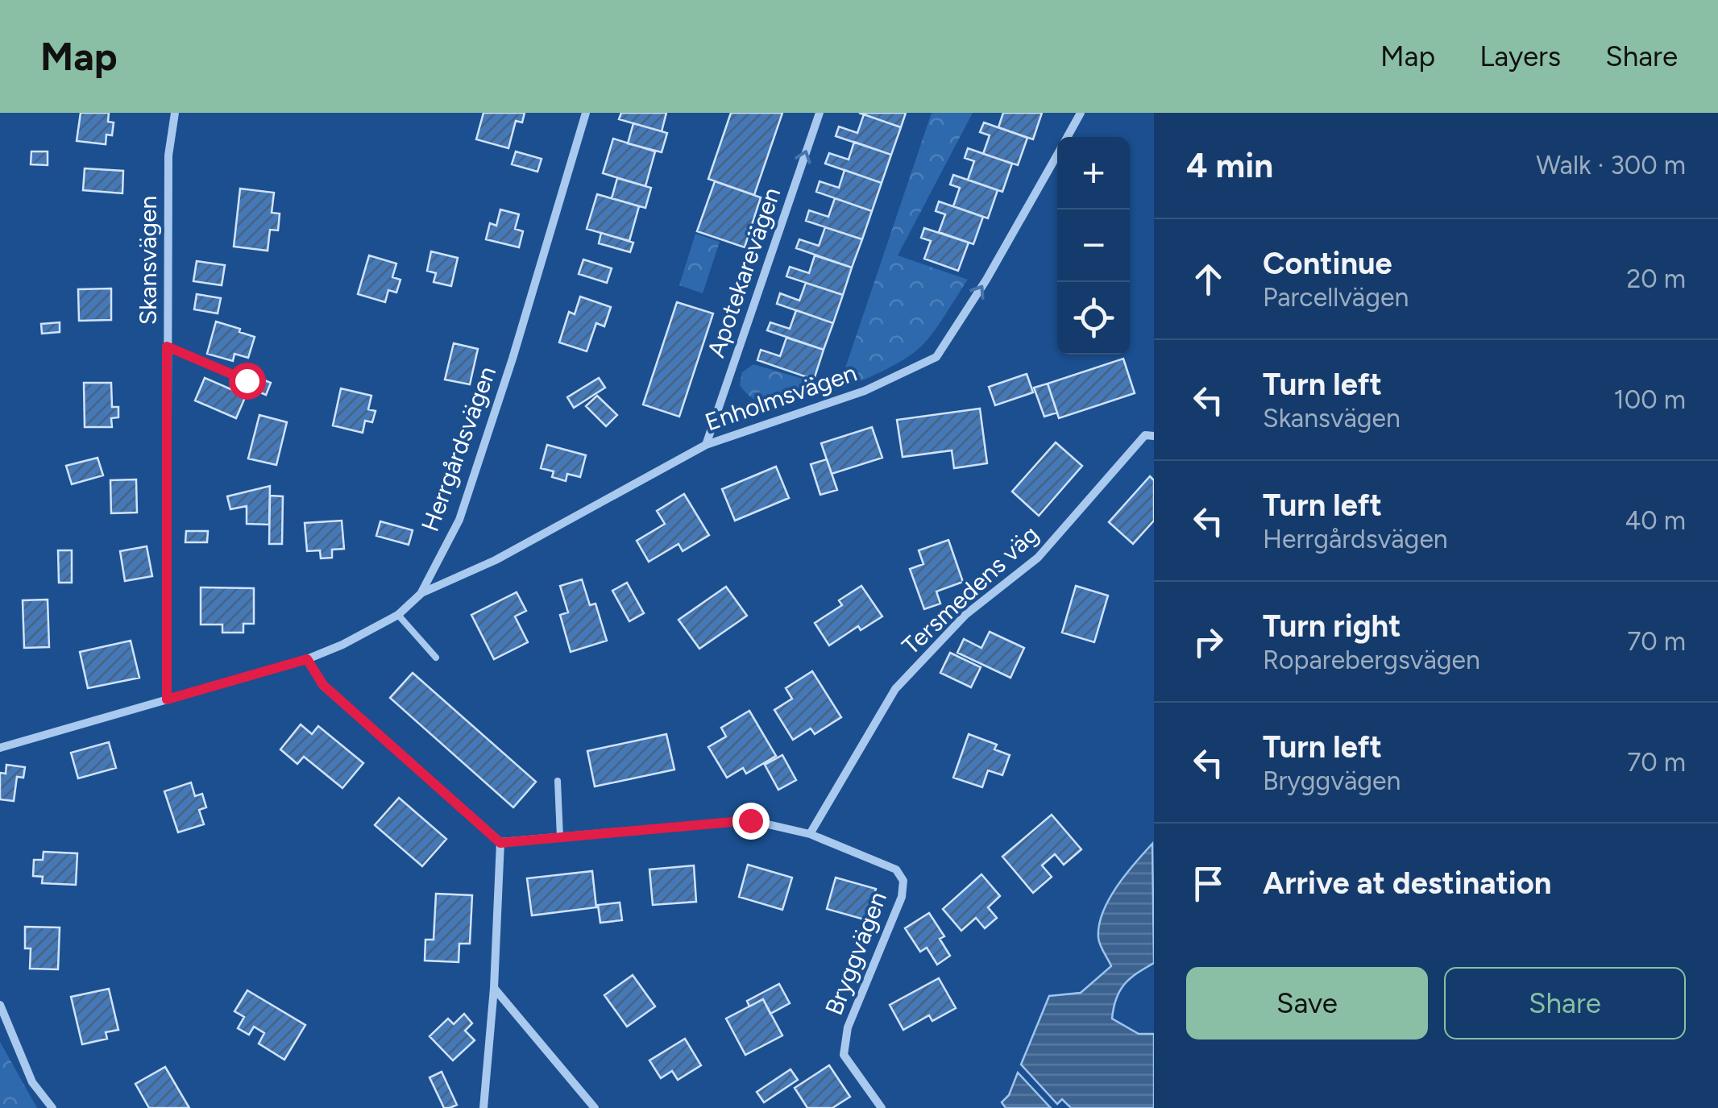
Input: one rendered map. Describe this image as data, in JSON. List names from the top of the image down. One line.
{"streets":{"street":["Skansvägen","Apotekarevägen","Enholmsvägen","Herrgårdsvägen","Tersmedens väg","Bryggvägen"]},"crossings":[["Skansvägen","Herrgårdsvägen"],["Apotekarevägen","Enholmsvägen"],["Enholmsvägen","Herrgårdsvägen"],["Tersmedens väg","Bryggvägen"]],"one_way":["Apotekarevägen","Enholmsvägen"],"page":{"header":"Map","nav":["Map","Layers","Share"],"heading":["4 min","Walk · 300 m"],"map_buttons":["+","−"],"list":[["Continue","Parcellvägen","20 m"],["Turn left","Skansvägen","100 m"],["Turn left","Herrgårdsvägen","40 m"],["Turn right","Roparebergsvägen","70 m"],["Turn left","Bryggvägen","70 m"],"Arrive at destination"],"buttons":["Save","Share"]}}
